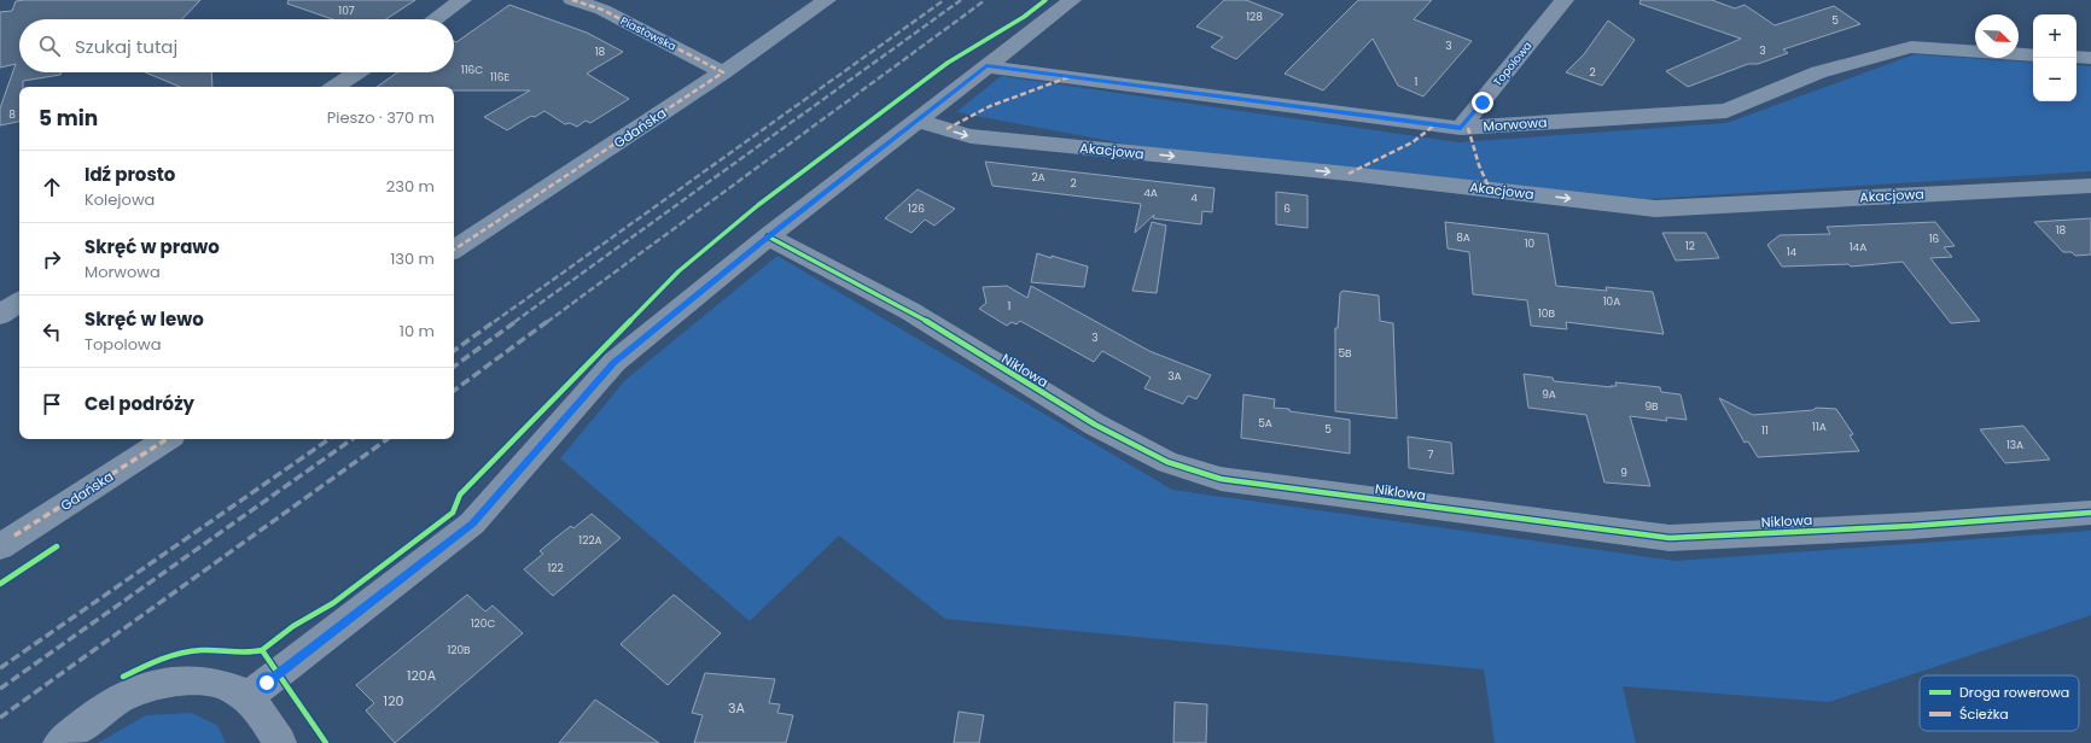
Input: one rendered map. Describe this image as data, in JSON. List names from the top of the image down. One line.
{"streets":{"street":["Piastowska","Topolowa","Morwowa","Gdańska","Akacjowa","Niklowa"]},"crossings":[["Piastowska","Gdańska"],["Topolowa","Morwowa"]],"one_way":["Akacjowa"],"house_numbers":["107","128","5","3","3","18","116C","2","116E","1","8","2A","2","4A","4","126","6","18","8A","16","10","12","14A","14","10A","1","10B","3","5B","3A","9A","9B","5A","11A","5","11","13A","7","9","122A","122","120C","120B","120A","120","3A"],"legend":["Droga rowerowa","Ścieżka"],"north":"bottom right","page":{"map_buttons":["+","−"],"search":"Szukaj tutaj","heading":["5 min","Pieszo · 370 m"],"list":[["Idź prosto","Kolejowa","230 m"],["Skręć w prawo","Morwowa","130 m"],["Skręć w lewo","Topolowa","10 m"],"Cel podróży"]}}
